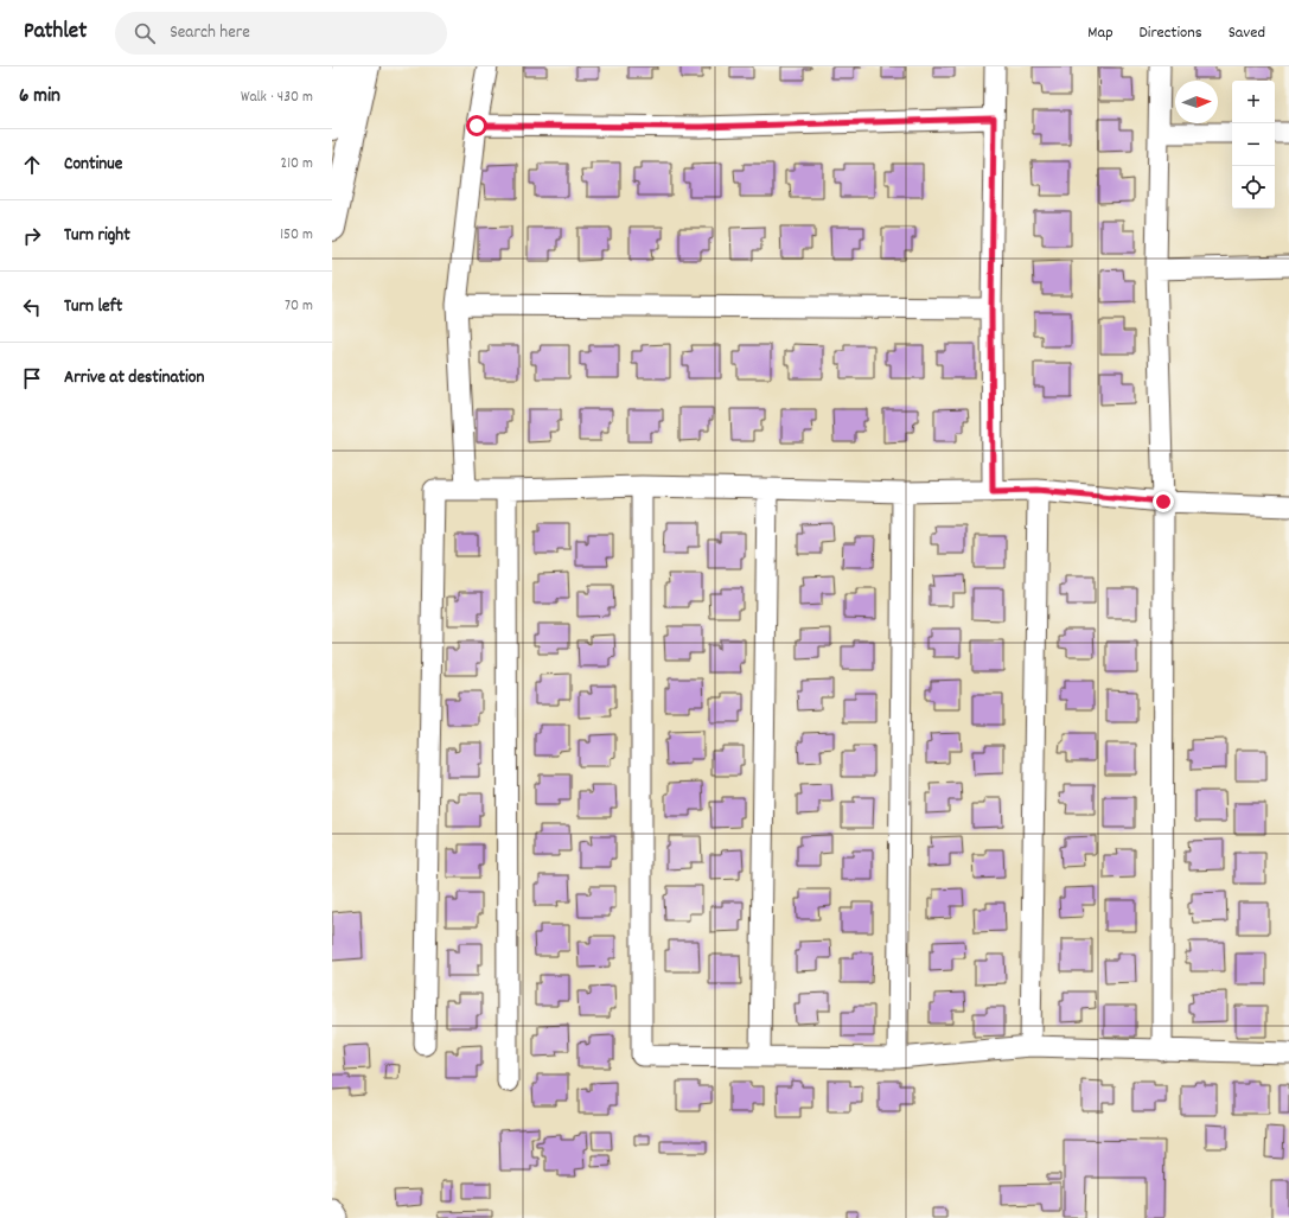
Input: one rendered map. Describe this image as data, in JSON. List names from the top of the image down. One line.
{"north":"right","page":{"header":"Pathlet","search":"Search here","nav":["Map","Directions","Saved"],"heading":["6 min","Walk · 430 m"],"map_buttons":["+","−"],"list":[["Continue","210 m"],["Turn right","150 m"],["Turn left","70 m"],"Arrive at destination"]}}
